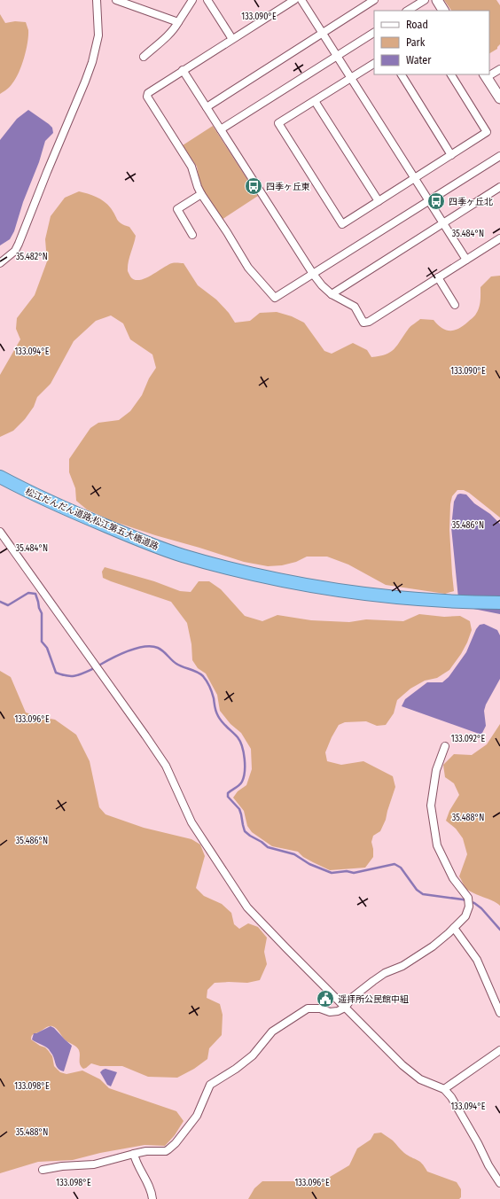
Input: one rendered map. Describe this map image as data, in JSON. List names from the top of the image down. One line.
{"streets":{"highway":["松江だんだん道路;松江第五大橋道路"]},"places":{"bus stop":["四季ヶ丘東","四季ヶ丘北"],"public building":["遥拝所公民館中組"]},"legend":["Road","Park","Water"],"coordinates":["133.090°E","35.484°N","35.482°N","133.094°E","35.486°N","133.096°E","133.092°E","35.488°N","133.098°E"]}
